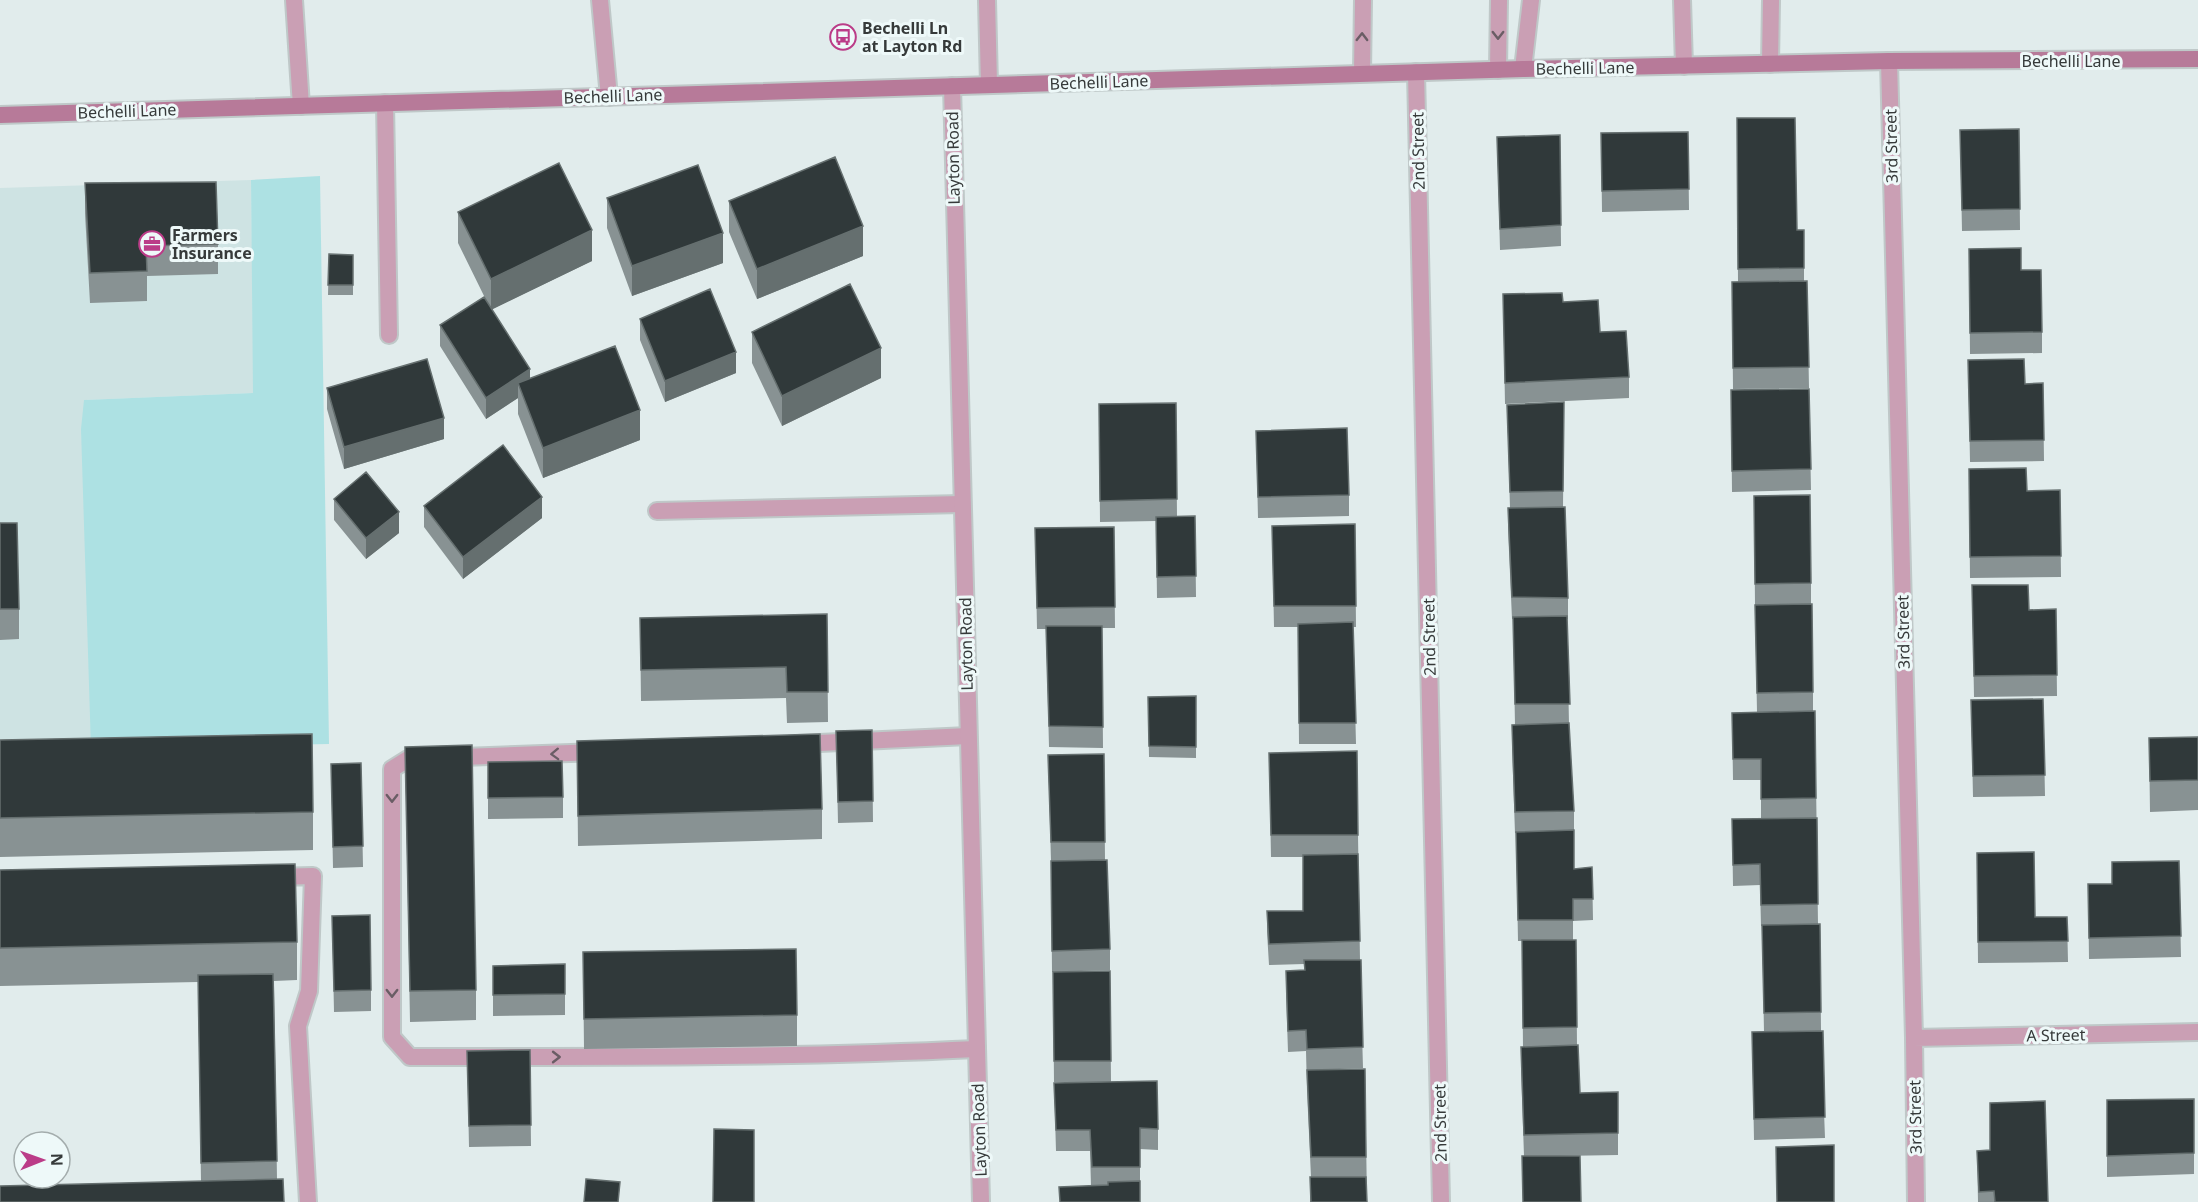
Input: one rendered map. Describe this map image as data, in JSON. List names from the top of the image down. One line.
{"streets":{"main road":["Bechelli Lane"],"street":["3rd Street","2nd Street","Layton Road","A Street"]},"crossings":[["Bechelli Lane","3rd Street"],["Bechelli Lane","2nd Street"],["Bechelli Lane","Layton Road"],["3rd Street","A Street"]],"places":{"bus stop":["Bechelli Ln at Layton Rd"],"office":["Farmers Insurance"]},"north":"right"}
